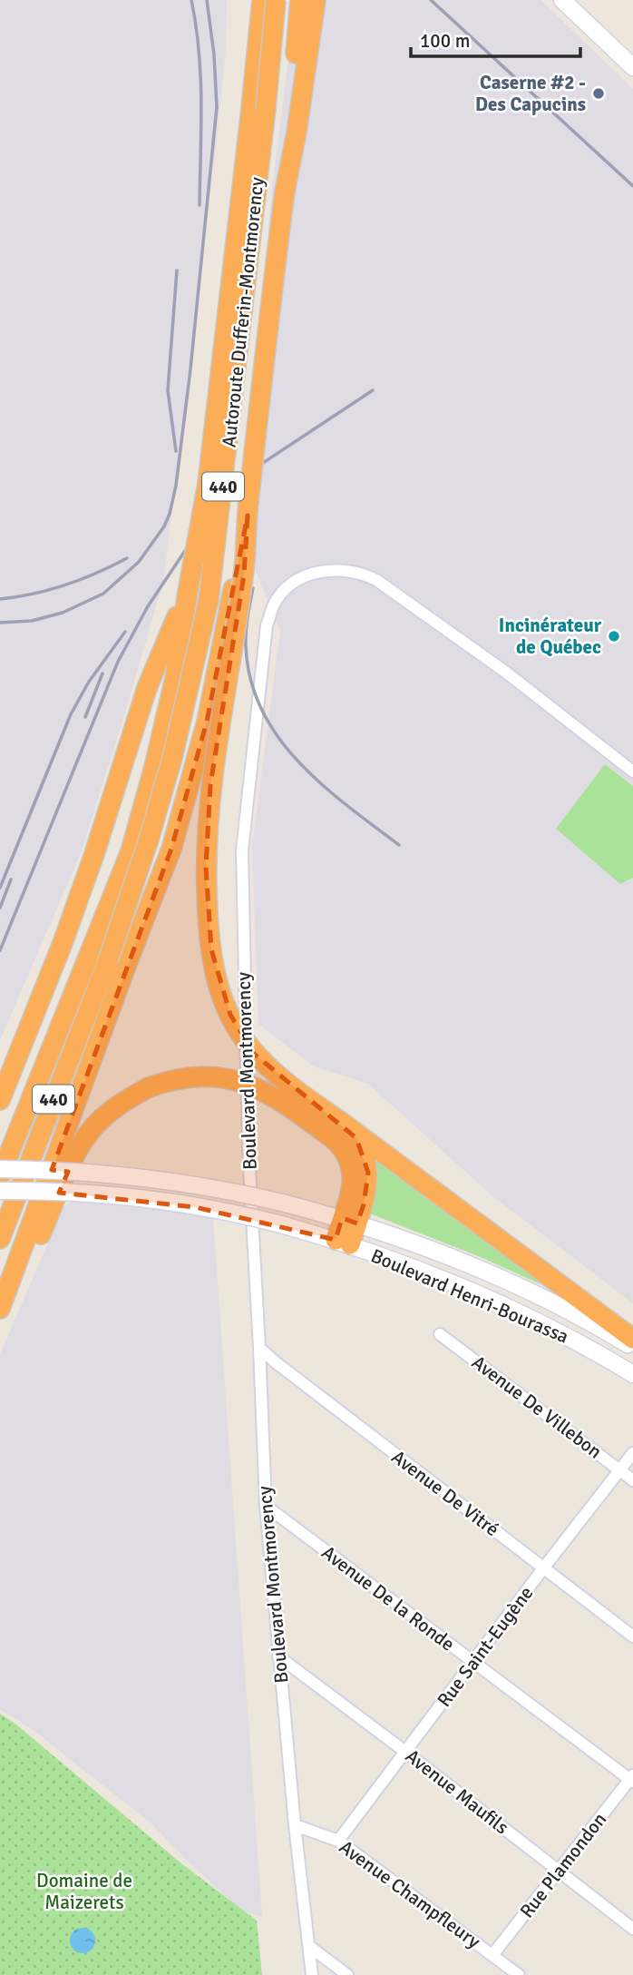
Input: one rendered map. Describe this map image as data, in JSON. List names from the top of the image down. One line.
{"streets":{"highway":["Autoroute Dufferin-Montmorency","440"],"main road":["Boulevard Henri-Bourassa"],"street":["Boulevard Montmorency","Avenue De Villebon","Avenue De Vitré","Avenue De la Ronde","Rue Saint-Eugène","Avenue Maufils","Rue Plamondon","Avenue Champfleury"]},"crossings":[["Boulevard Montmorency","Avenue De Vitré"],["Boulevard Montmorency","Avenue De la Ronde"],["Boulevard Montmorency","Avenue Maufils"],["Boulevard Montmorency","Avenue Champfleury"],["Avenue De Villebon","Rue Saint-Eugène"],["Avenue De Vitré","Rue Saint-Eugène"],["Avenue De la Ronde","Rue Saint-Eugène"],["Avenue De la Ronde","Rue Plamondon"],["Rue Saint-Eugène","Avenue Maufils"],["Rue Saint-Eugène","Avenue Champfleury"],["Avenue Maufils","Rue Plamondon"],["Rue Plamondon","Avenue Champfleury"]],"parks":["Domaine de Maizerets"],"places":["Caserne #2 - Des Capucins","Incinérateur de Québec"],"scale_bar":"100 m"}
